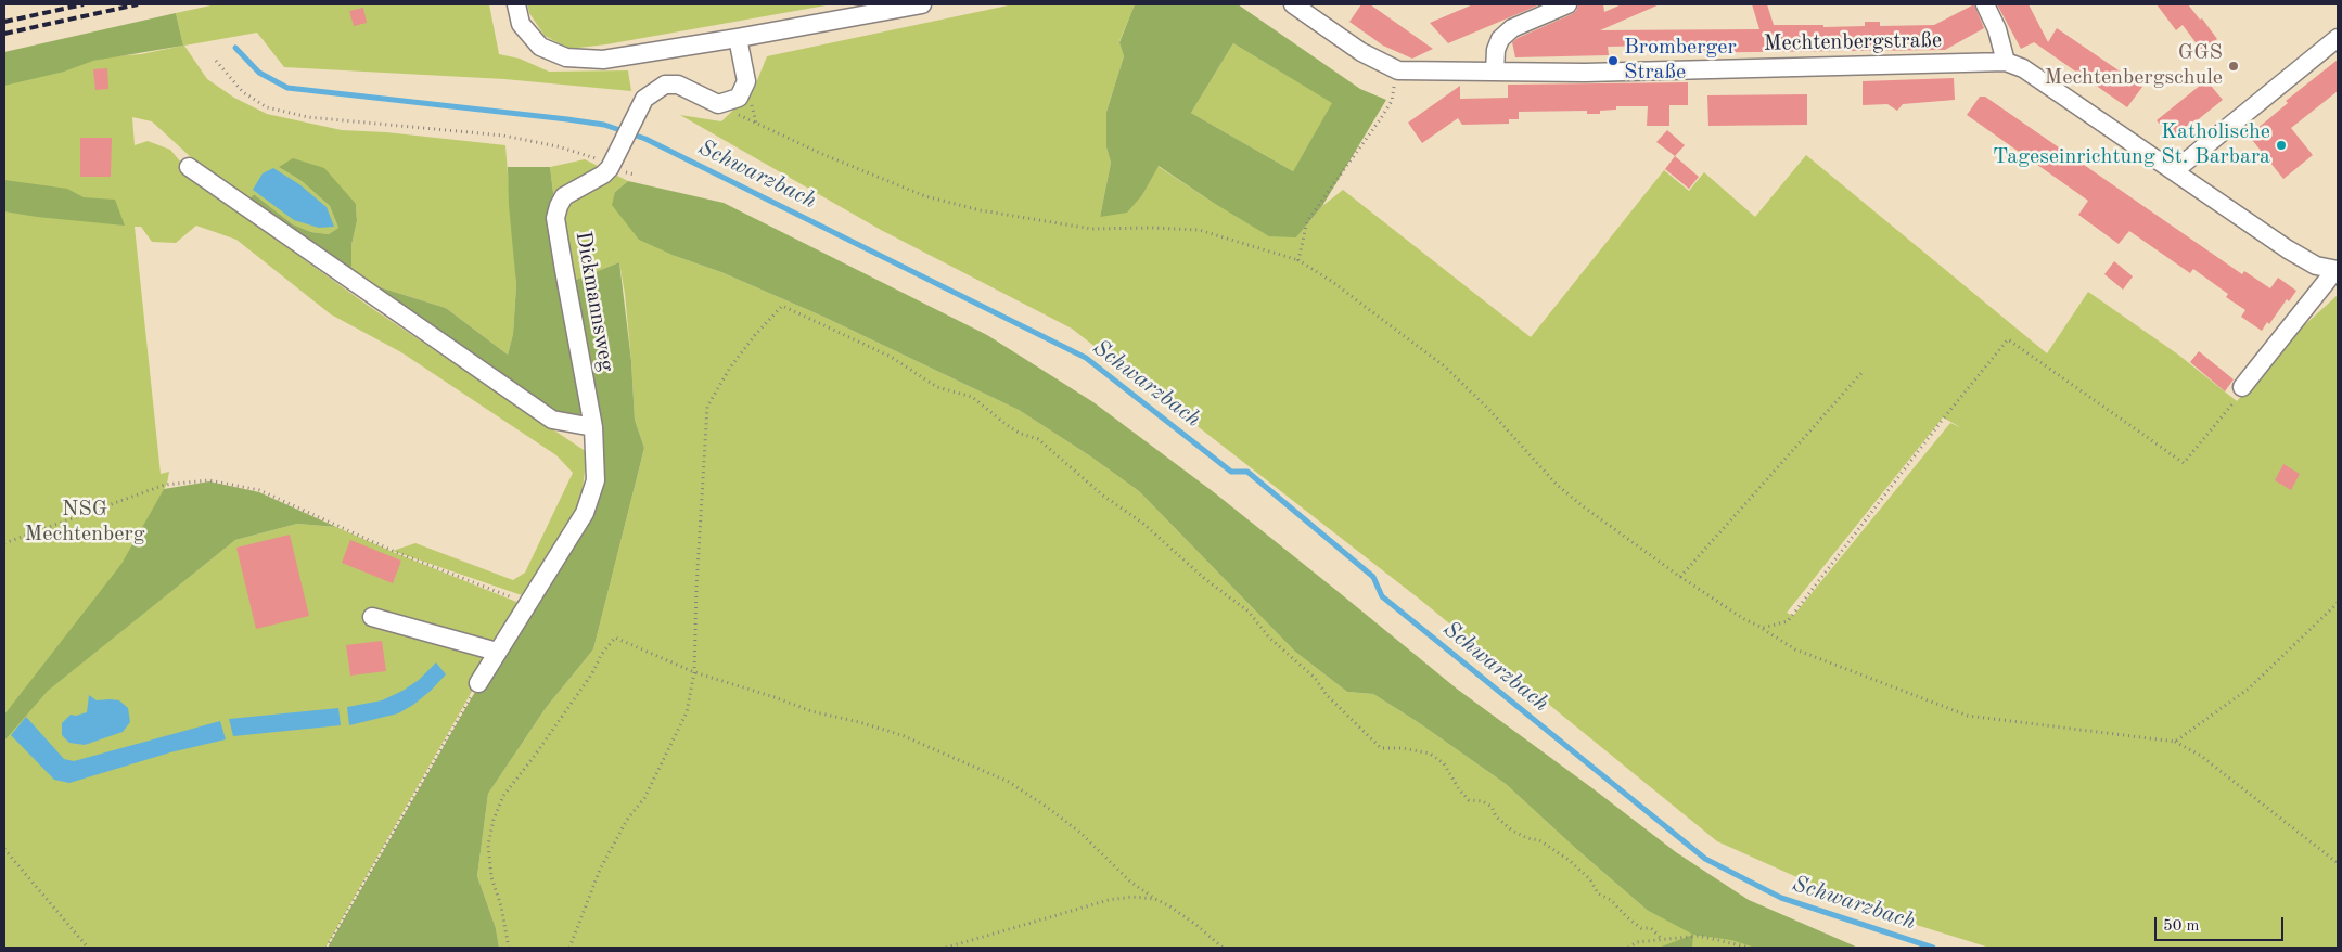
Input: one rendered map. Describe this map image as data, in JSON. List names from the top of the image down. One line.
{"streets":{"street":["Mechtenbergstraße","Dickmannsweg"]},"water":["Schwarzbach"],"parks":["NSG Mechtenberg"],"places":["Bromberger Straße","GGS Mechtenbergschule","Katholische Tageseinrichtung St. Barbara"],"scale_bar":"50 m"}
